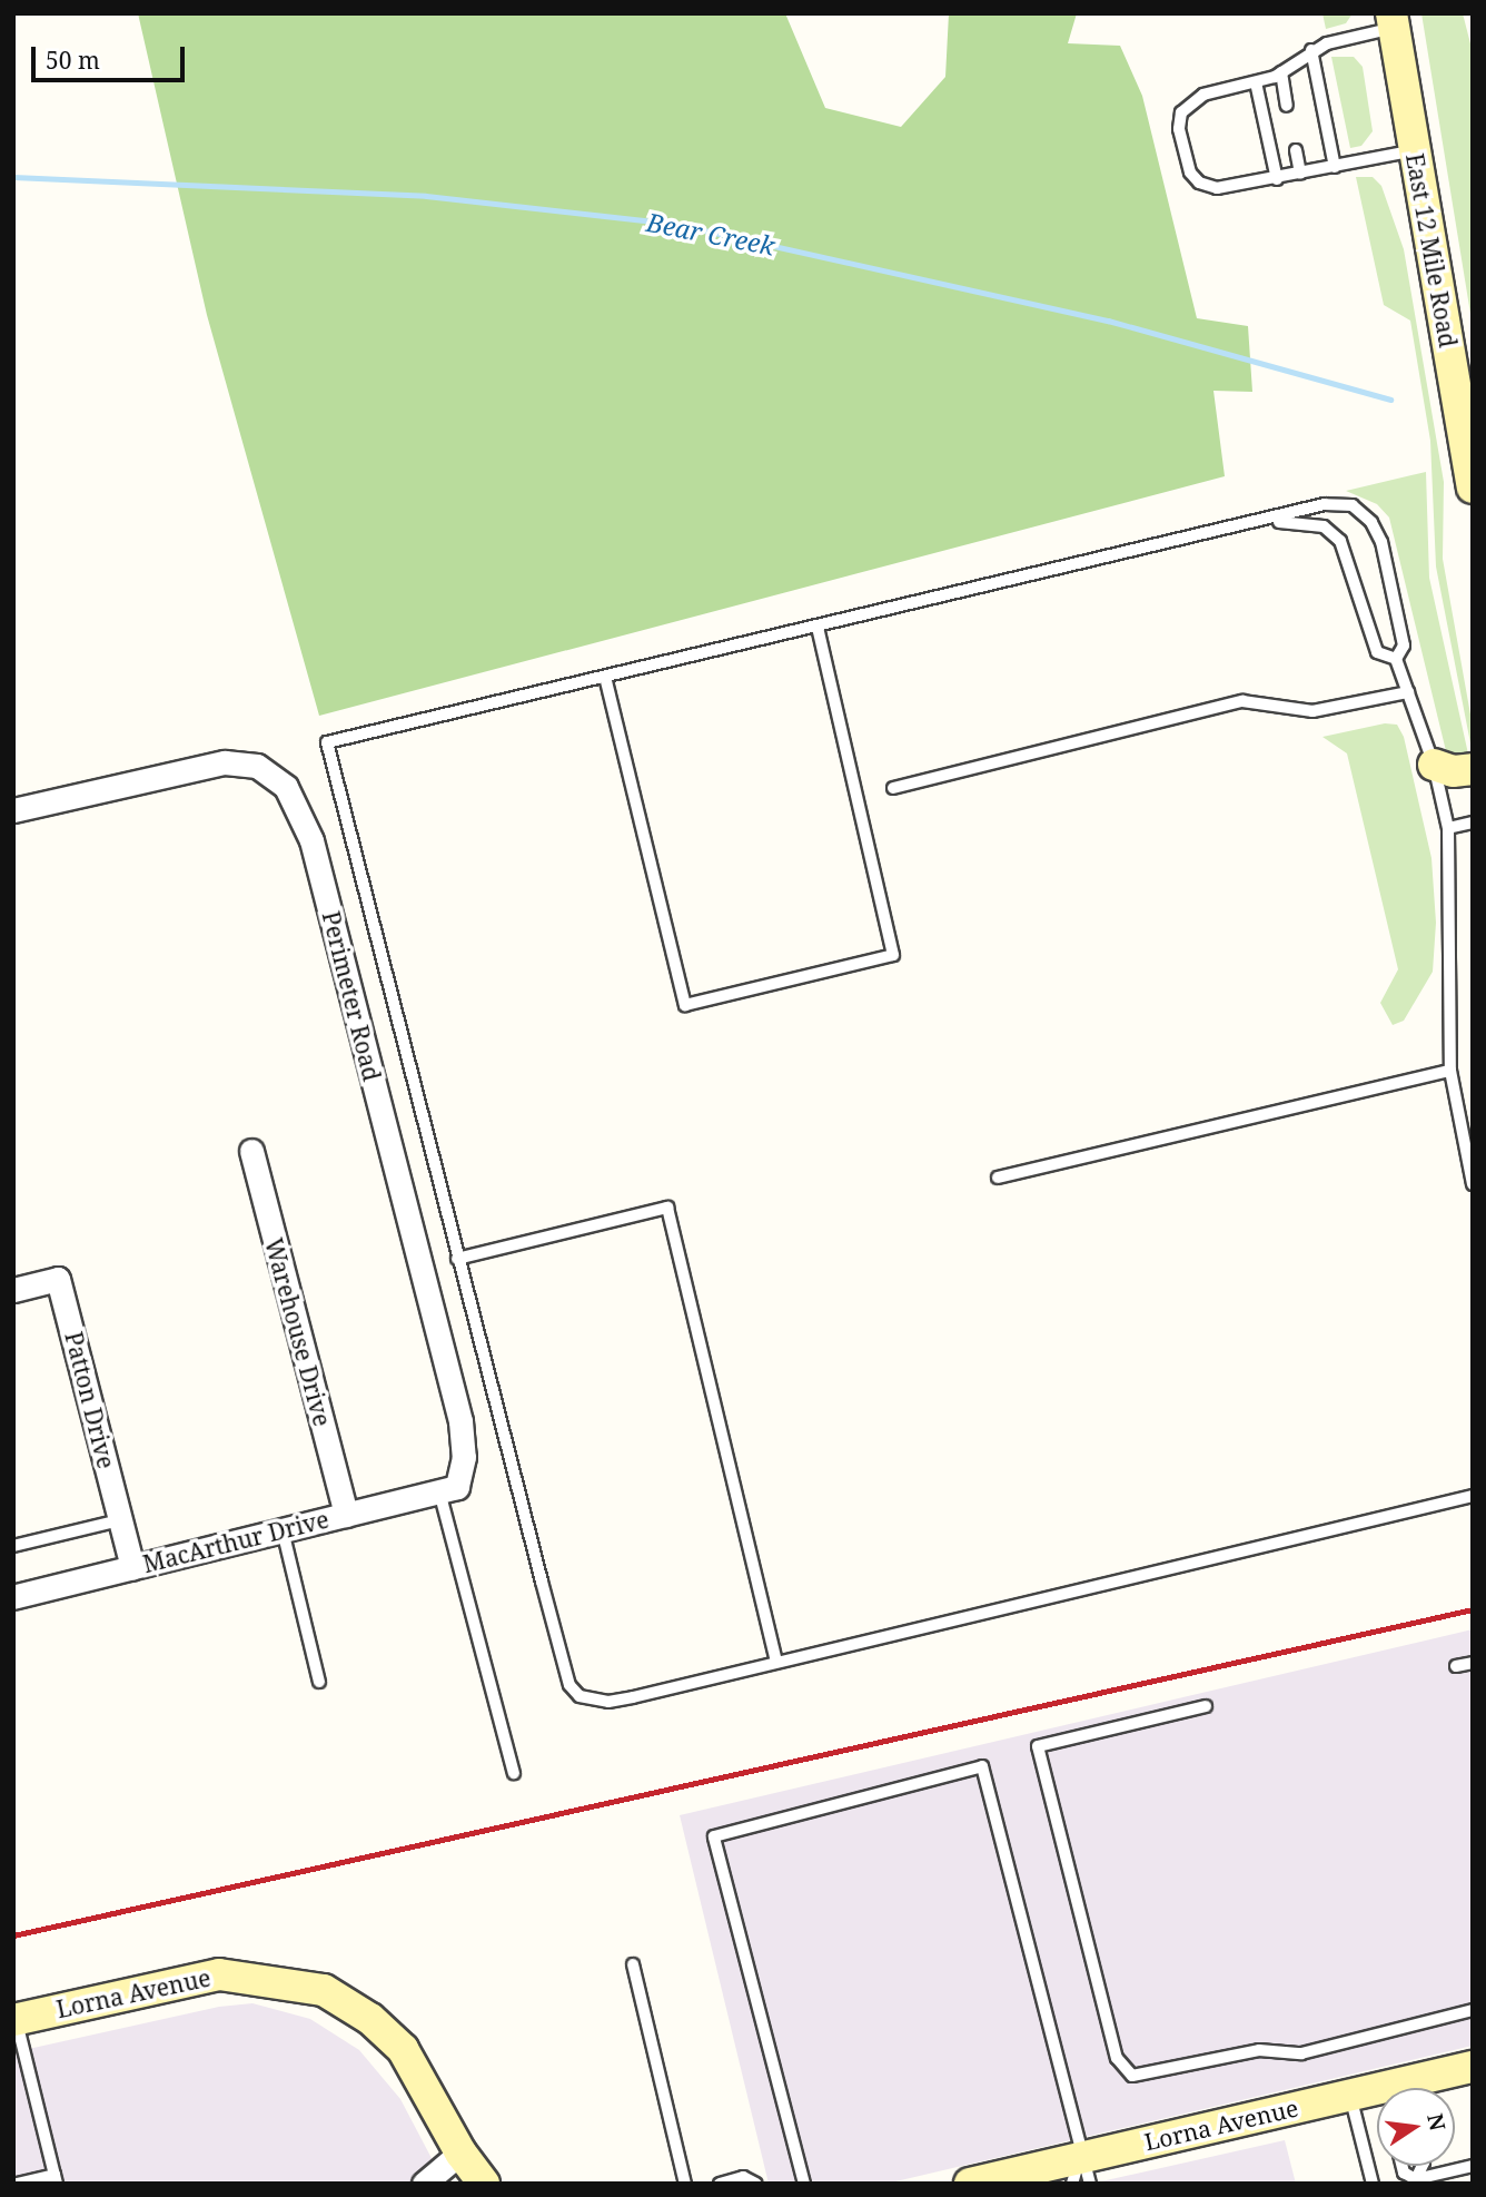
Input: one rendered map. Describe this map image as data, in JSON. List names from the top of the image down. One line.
{"streets":{"street":["East 12 Mile Road","Perimeter Road","Warehouse Drive","Patton Drive","MacArthur Drive","Lorna Avenue"]},"crossings":[["Perimeter Road","MacArthur Drive"],["Warehouse Drive","MacArthur Drive"],["Patton Drive","MacArthur Drive"]],"water":["Bear Creek"],"scale_bar":"50 m","north":"right"}
